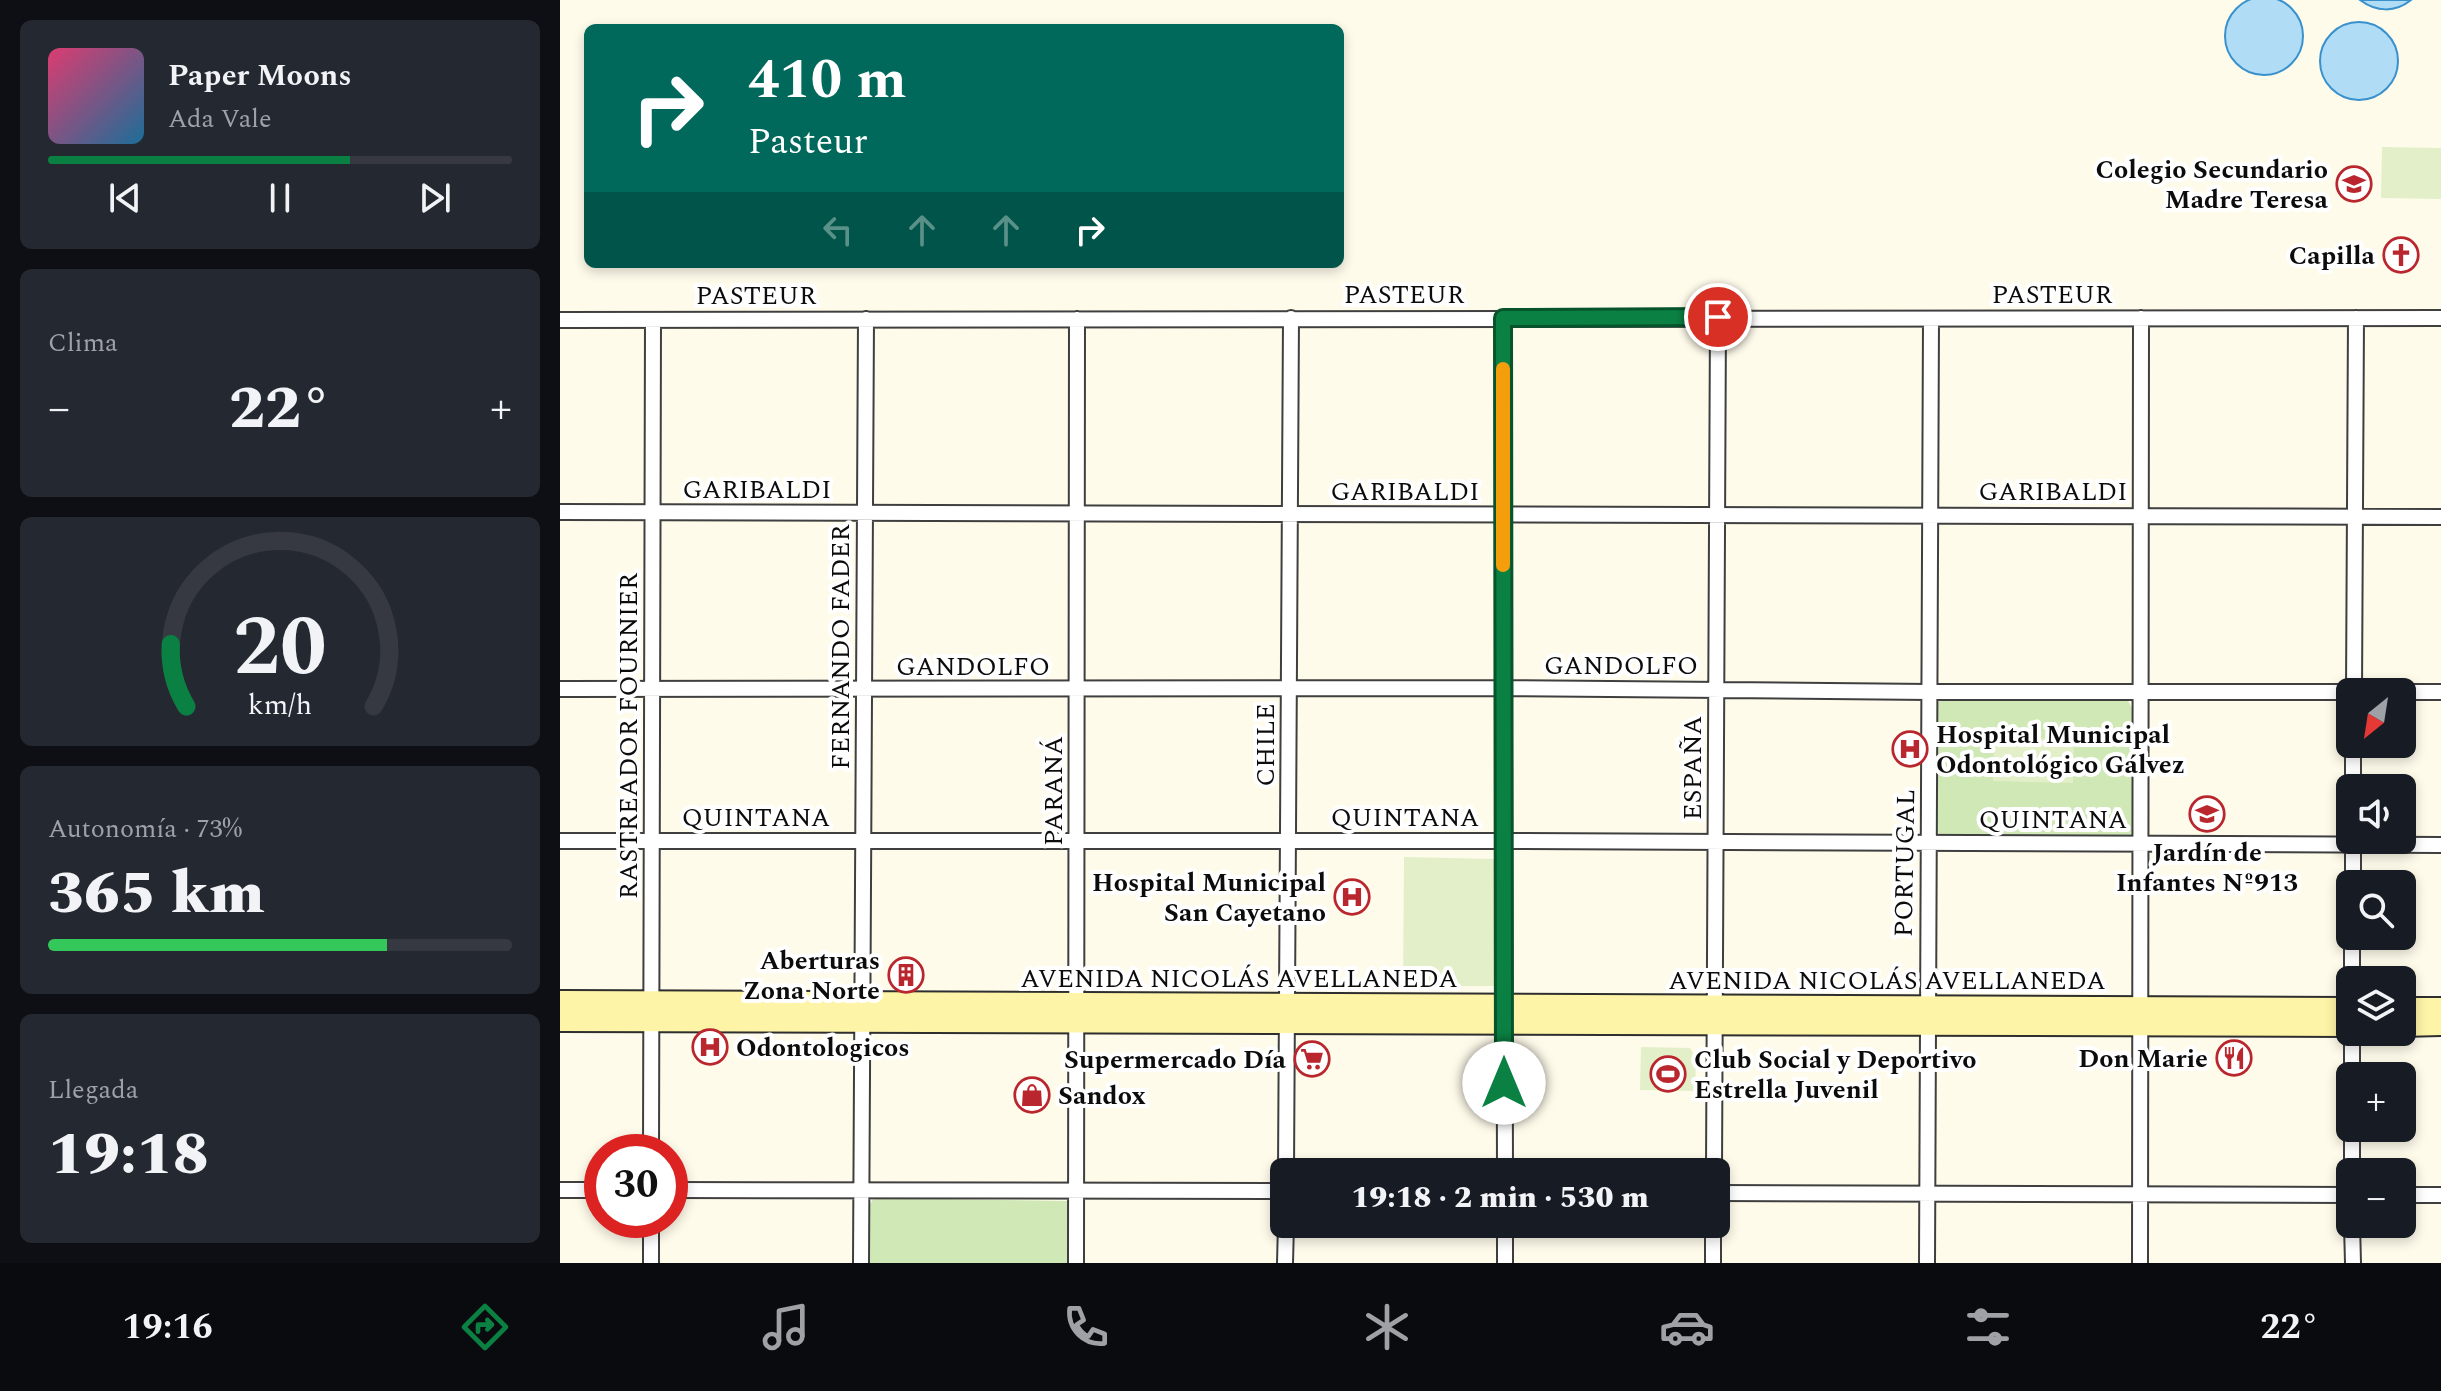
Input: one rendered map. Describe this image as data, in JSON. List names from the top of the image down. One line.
{"streets":{"main road":["AVENIDA NICOLÁS AVELLANEDA"],"street":["PASTEUR","GARIBALDI","FERNANDO FADER","GANDOLFO","RASTREADOR FOURNIER","CHILE","ESPAÑA","PARANÁ","QUINTANA","PORTUGAL"]},"crossings":[["PASTEUR","FERNANDO FADER"],["PASTEUR","RASTREADOR FOURNIER"],["PASTEUR","CHILE"],["PASTEUR","ESPAÑA"],["PASTEUR","PARANÁ"],["PASTEUR","PORTUGAL"],["GARIBALDI","FERNANDO FADER"],["GARIBALDI","RASTREADOR FOURNIER"],["GARIBALDI","CHILE"],["GARIBALDI","ESPAÑA"],["GARIBALDI","PARANÁ"],["GARIBALDI","PORTUGAL"],["FERNANDO FADER","GANDOLFO"],["FERNANDO FADER","QUINTANA"],["FERNANDO FADER","AVENIDA NICOLÁS AVELLANEDA"],["GANDOLFO","RASTREADOR FOURNIER"],["GANDOLFO","CHILE"],["GANDOLFO","ESPAÑA"],["GANDOLFO","PARANÁ"],["GANDOLFO","PORTUGAL"],["RASTREADOR FOURNIER","QUINTANA"],["RASTREADOR FOURNIER","AVENIDA NICOLÁS AVELLANEDA"],["CHILE","QUINTANA"],["CHILE","AVENIDA NICOLÁS AVELLANEDA"],["ESPAÑA","QUINTANA"],["ESPAÑA","AVENIDA NICOLÁS AVELLANEDA"],["PARANÁ","QUINTANA"],["PARANÁ","AVENIDA NICOLÁS AVELLANEDA"],["QUINTANA","PORTUGAL"],["PORTUGAL","AVENIDA NICOLÁS AVELLANEDA"]],"places":{"school or university":["Colegio Secundario Madre Teresa","Jardín de Infantes Nº913"],"church":["Capilla"],"hospital":["Hospital Municipal Odontológico Gálvez","Hospital Municipal San Cayetano","Odontologicos"],"building":["Aberturas Zona Norte"],"restaurant":["Don Marie"],"supermarket":["Supermercado Día"],"sports":["Club Social y Deportivo Estrella Juvenil"],"shop":["Sandox"]},"north":"bottom left","page":{"turn":["410 m","Pasteur"],"song":["Paper Moons","Ada Vale"],"tile":["Clima",["Autonomía · 73%","365 km"],["Llegada","19:18"]],"heat":["−","22°","+"],"map_buttons":["+","−"],"limit":"30","trip":"19:18 · 2 min · 530 m","tabs":["19:16","22°"],"gauge":["20","km/h"]}}
